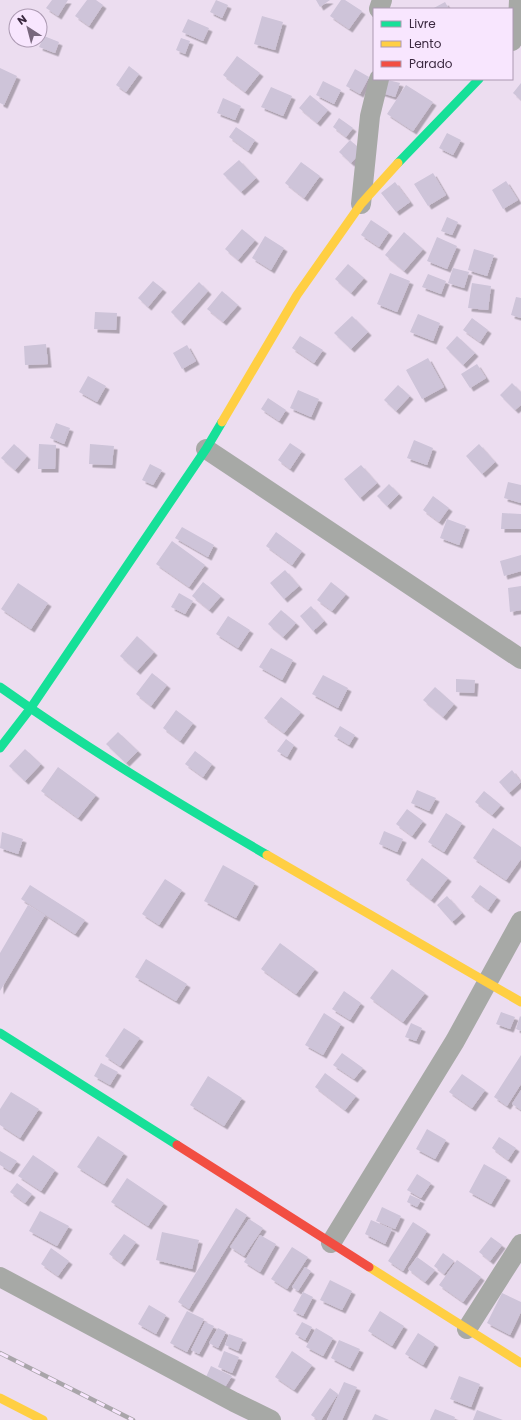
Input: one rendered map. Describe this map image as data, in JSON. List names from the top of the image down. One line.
{"legend":["Livre","Lento","Parado"],"north":"top left"}
